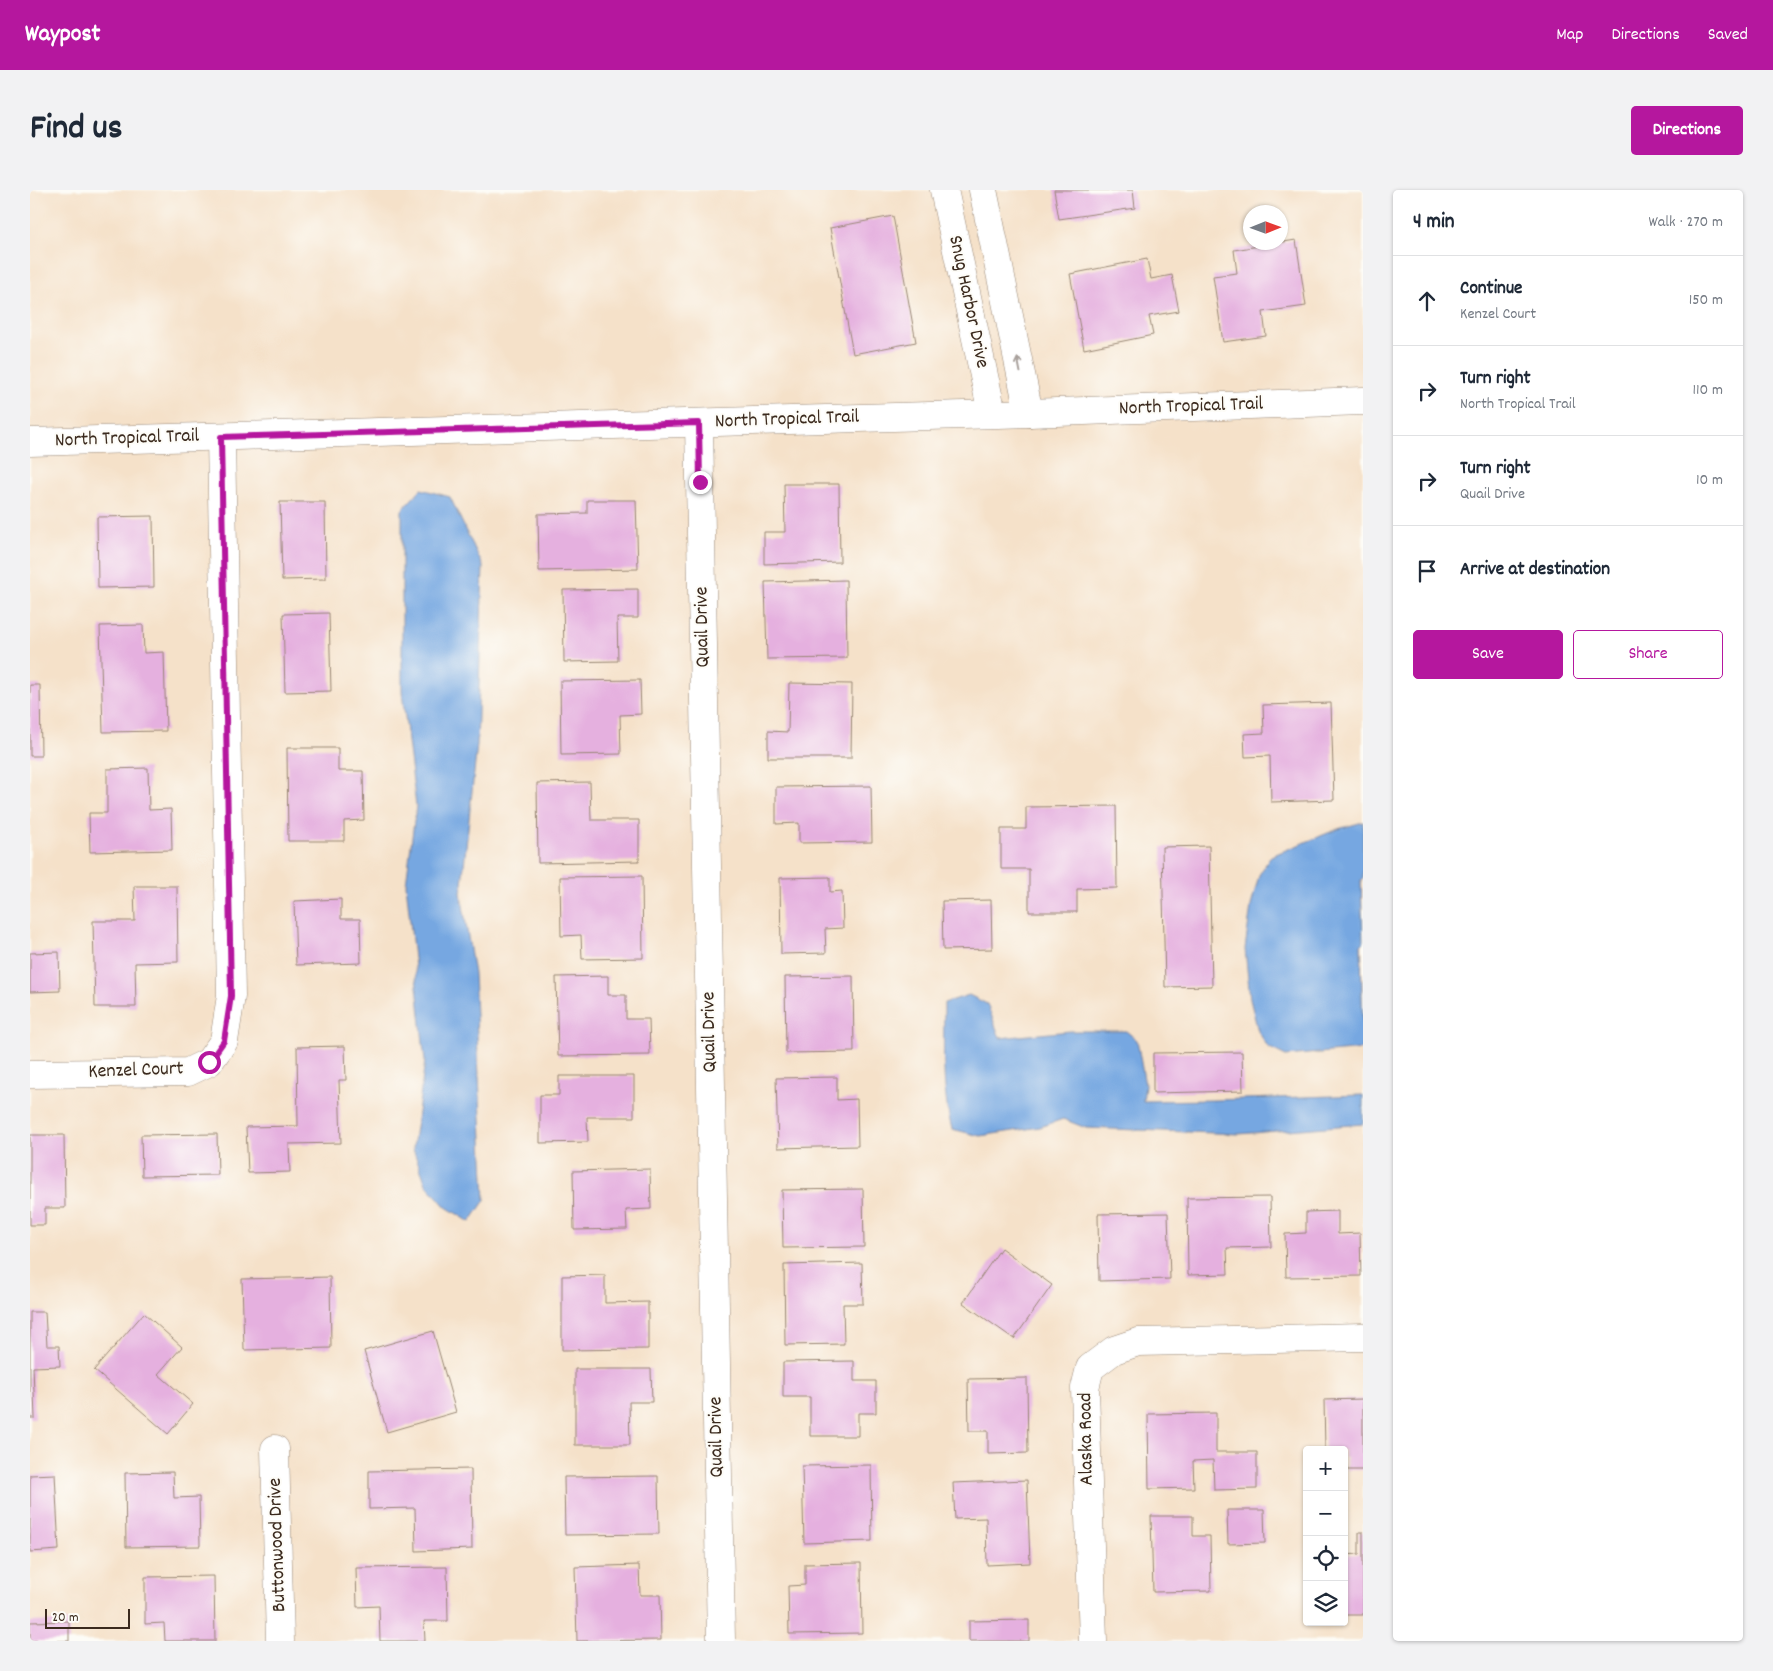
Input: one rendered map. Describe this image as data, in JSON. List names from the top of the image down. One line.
{"streets":{"street":["Snug Harbor Drive","North Tropical Trail","Quail Drive","Kenzel Court","Alaska Road","Buttonwood Drive"]},"crossings":[["Snug Harbor Drive","North Tropical Trail"],["North Tropical Trail","Quail Drive"],["North Tropical Trail","Kenzel Court"]],"scale_bar":"20 m","north":"right","page":{"header":"Waypost","nav":["Map","Directions","Saved"],"title":"Find us","buttons":["Directions",["Save","Share"]],"heading":["4 min","Walk · 270 m"],"list":[["Continue","Kenzel Court","150 m"],["Turn right","North Tropical Trail","110 m"],["Turn right","Quail Drive","10 m"],"Arrive at destination"],"map_buttons":["+","−"],"scale":"20 m"}}
